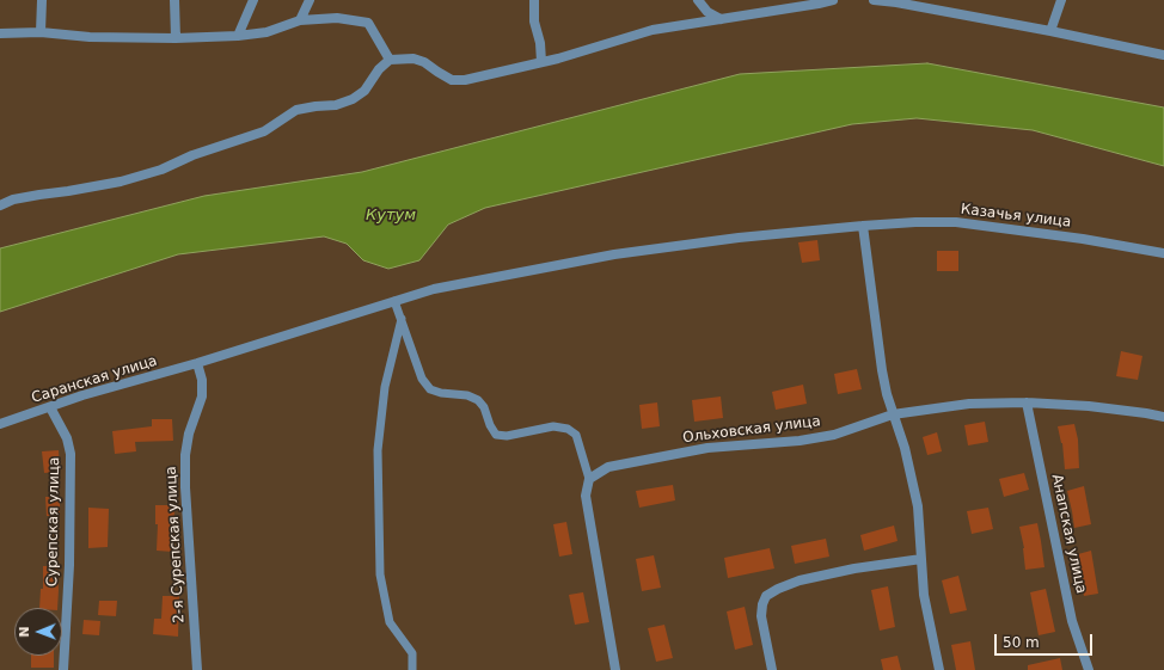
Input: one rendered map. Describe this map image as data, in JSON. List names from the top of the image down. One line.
{"streets":{"street":["Казачья улица","Саранская улица","Ольховская улица","Сурепская улица","Анапская улица","2-я Сурепская улица"]},"crossings":[["Казачья улица","Саранская улица"],["Саранская улица","Сурепская улица"],["Саранская улица","2-я Сурепская улица"],["Ольховская улица","Анапская улица"]],"water":["Кутум"],"scale_bar":"50 m","north":"left"}
